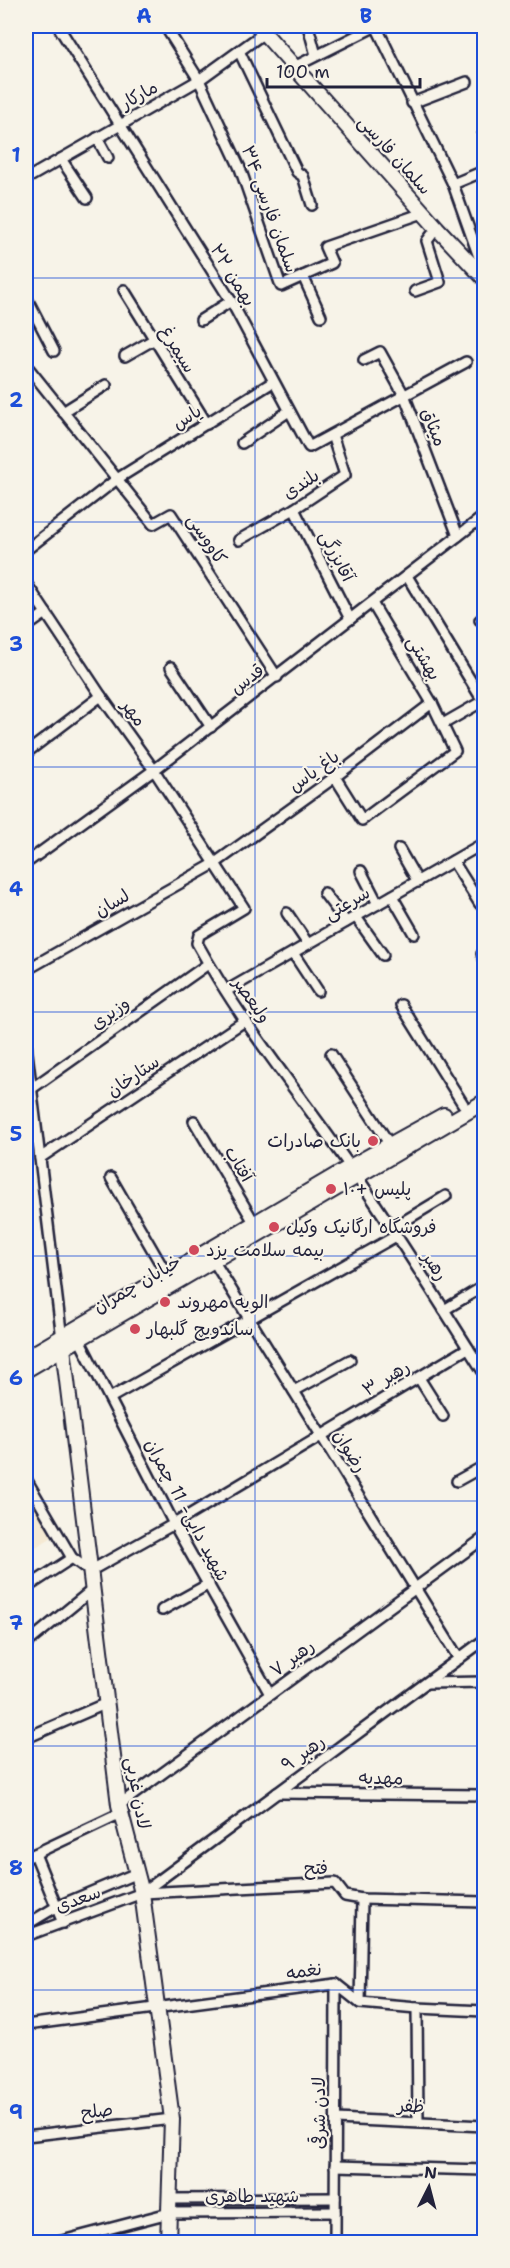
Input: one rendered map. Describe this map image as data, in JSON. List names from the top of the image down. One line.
{"streets":{"main road":["سلمان فارسی","خیابان چمران","لادن غربی"],"street":["مارکار","سلمان فارسی ۳۴","۲۲ بهمن","سیمرغ","یاس","میثاق","بلندی","کاووسی","آقابزرگی","بهشتی","قدس","مهر","باغ یاس","لسان","سرعتی","ولیعصر","وزیری","ستارخان","آفتاب","رهبر","رهبر ۳","رضوان","شهید دایی- 11 چمران","رهبر ۷","رهبر ۹","مهدیه","فتح","سعدی","نغمه","ظفر","صلح","لادن شرقی","شهید طاهری"]},"crossings":[["مارکار","سلمان فارسی"],["مارکار","سلمان فارسی ۳۴"],["مارکار","۲۲ بهمن"],["سلمان فارسی","سلمان فارسی ۳۴"],["۲۲ بهمن","یاس"],["۲۲ بهمن","میثاق"],["سیمرغ","یاس"],["یاس","کاووسی"],["میثاق","بلندی"],["میثاق","قدس"],["بلندی","آقابزرگی"],["کاووسی","قدس"],["آقابزرگی","قدس"],["بهشتی","قدس"],["بهشتی","باغ یاس"],["قدس","مهر"],["مهر","باغ یاس"],["مهر","لسان"],["مهر","ولیعصر"],["باغ یاس","لسان"],["باغ یاس","ولیعصر"],["لسان","ولیعصر"],["سرعتی","ولیعصر"],["ولیعصر","وزیری"],["ولیعصر","ستارخان"],["ولیعصر","رهبر"],["ولیعصر","خیابان چمران"],["آفتاب","خیابان چمران"],["رهبر","خیابان چمران"],["رهبر","رهبر ۳"],["خیابان چمران","رضوان"],["خیابان چمران","شهید دایی- 11 چمران"],["خیابان چمران","لادن غربی"],["رهبر ۳","رضوان"],["رهبر ۳","شهید دایی- 11 چمران"],["رهبر ۳","لادن غربی"],["رضوان","رهبر ۷"],["رضوان","رهبر ۹"],["شهید دایی- 11 چمران","رهبر ۷"],["رهبر ۷","لادن غربی"],["رهبر ۹","مهدیه"],["رهبر ۹","لادن غربی"],["رهبر ۹","فتح"],["رهبر ۹","سعدی"],["لادن غربی","فتح"],["لادن غربی","سعدی"],["لادن غربی","نغمه"],["لادن غربی","صلح"],["لادن غربی","شهید طاهری"],["فتح","سعدی"],["نغمه","لادن شرقی"],["ظفر","لادن شرقی"],["لادن شرقی","شهید طاهری"]],"places":["بانک صادرات","پلیس +۱۰","فروشگاه ارگانیک وکیل","بيمه سلامت يزد","الویه مهروند","ساندویچ گلبهار"],"scale_bar":"100 m","north":"top","grid":{"columns":["A","B"],"rows":["1","2","3","4","5","6","7","8","9"]}}
